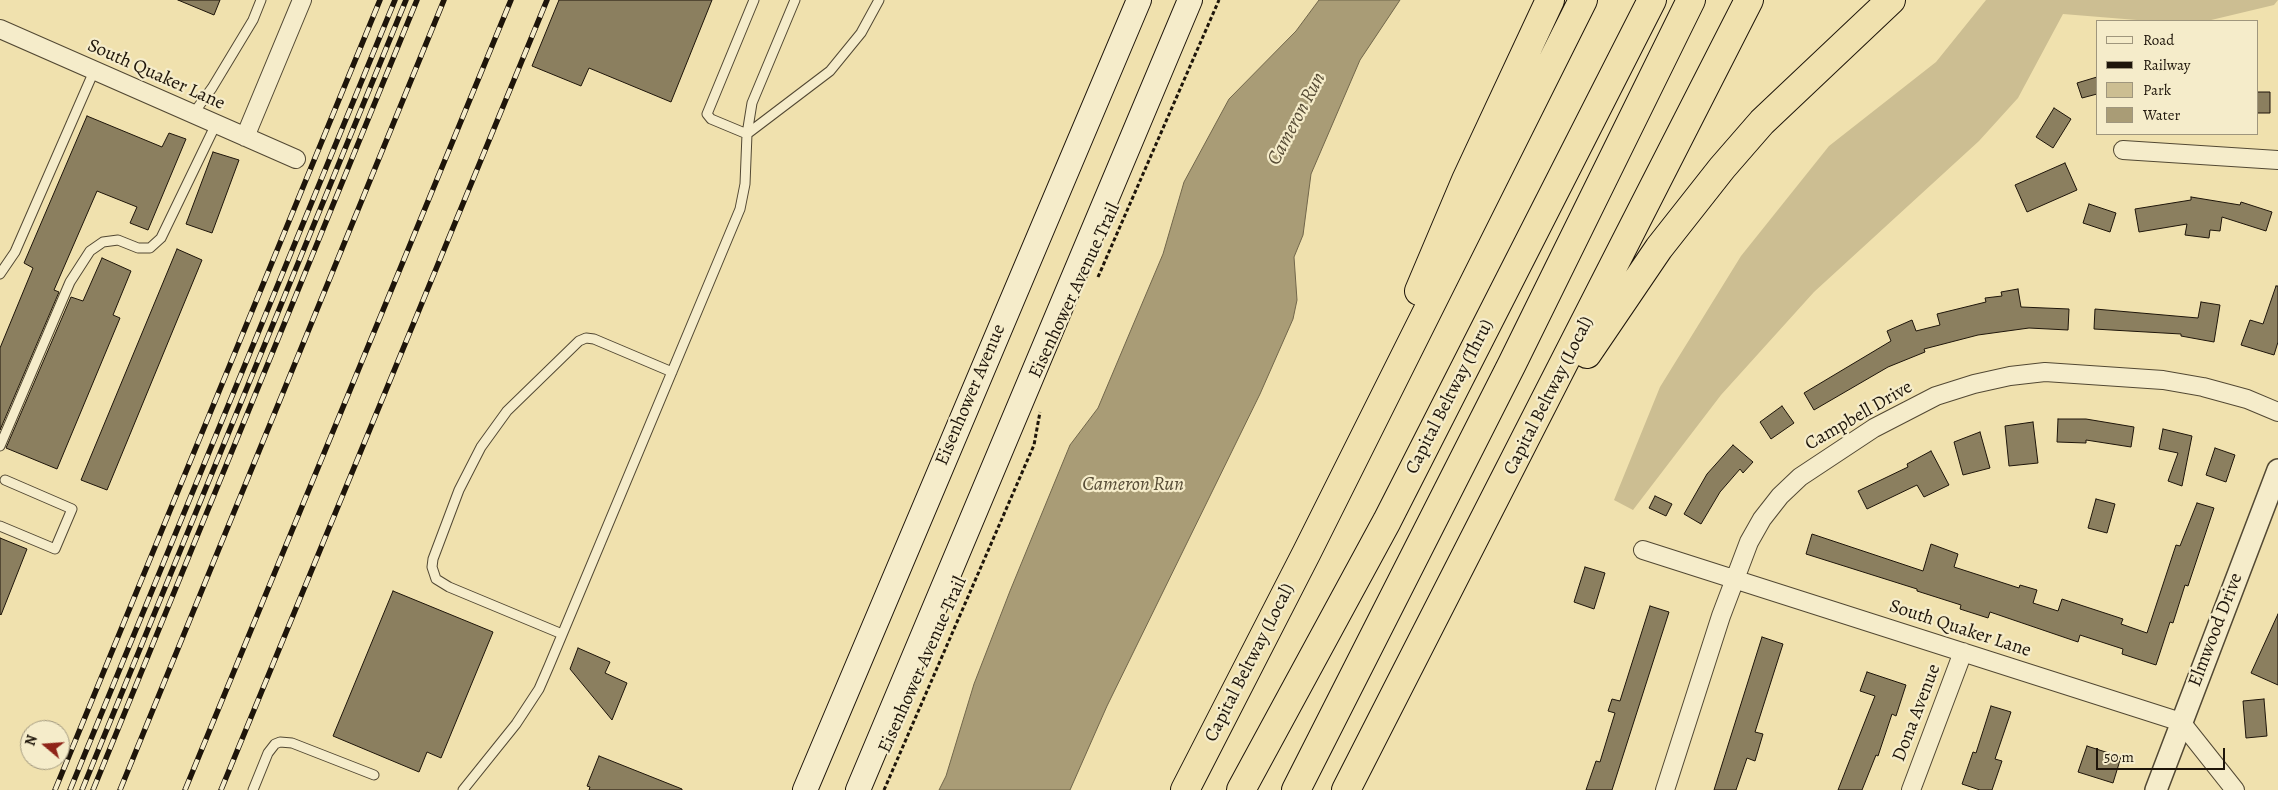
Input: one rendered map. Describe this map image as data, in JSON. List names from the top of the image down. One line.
{"streets":{"highway":["Capital Beltway (Local)","Capital Beltway (Thru)"],"main road":["Eisenhower Avenue"],"street":["South Quaker Lane","Campbell Drive","Elmwood Drive","Dona Avenue"],"path":["Eisenhower Avenue Trail"]},"crossings":[["South Quaker Lane","Campbell Drive"],["South Quaker Lane","Elmwood Drive"],["South Quaker Lane","Dona Avenue"]],"water":["Cameron Run"],"legend":["Road","Railway","Park","Water"],"scale_bar":"50 m","north":"left"}
